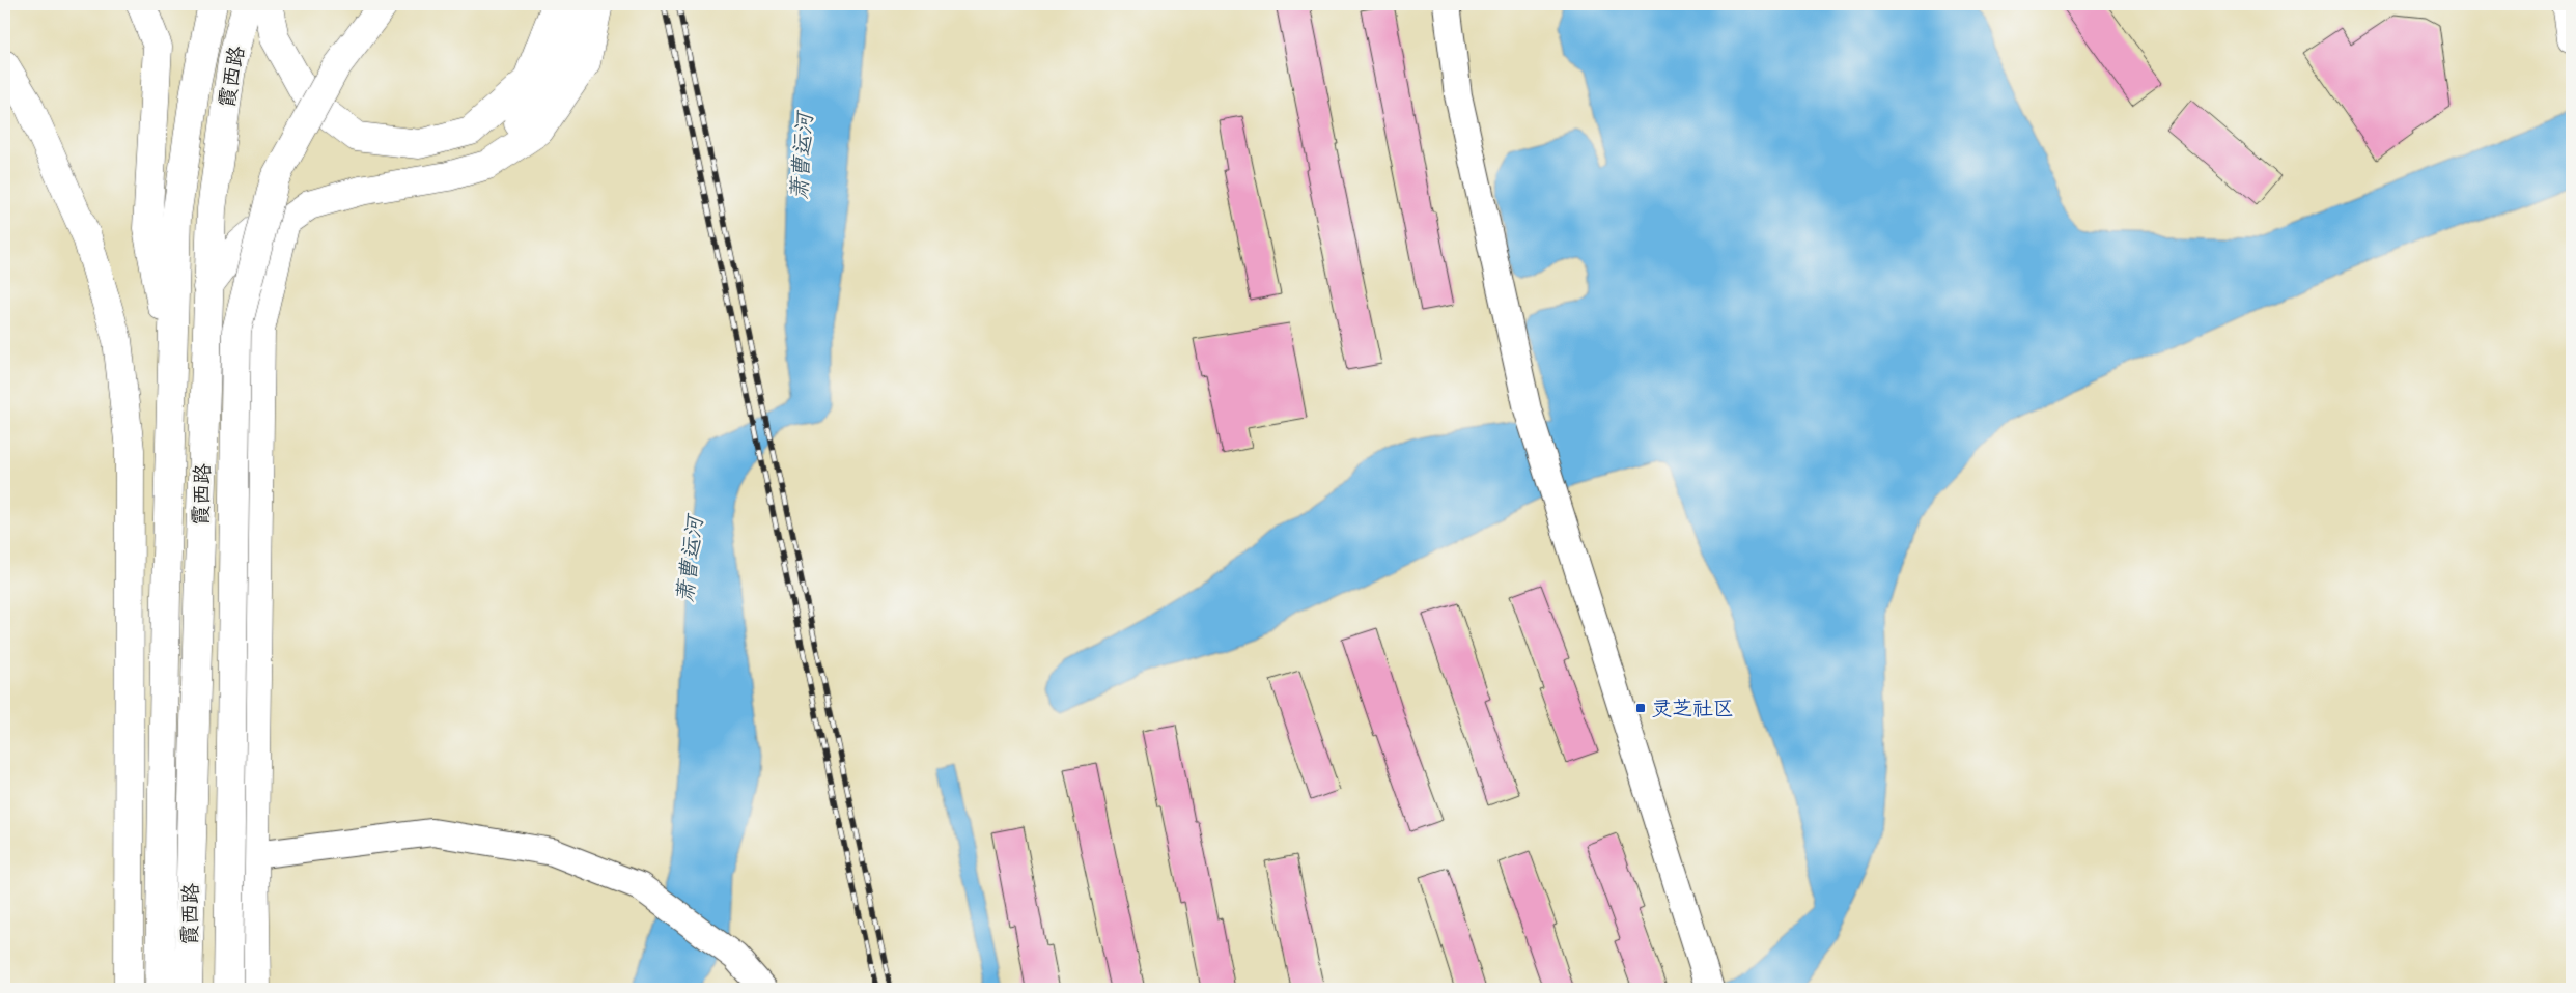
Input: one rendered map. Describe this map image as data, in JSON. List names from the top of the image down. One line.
{"streets":{"main road":["霞西路"]},"water":["萧曹运河"],"places":{"transit":["灵芝社区"]}}
